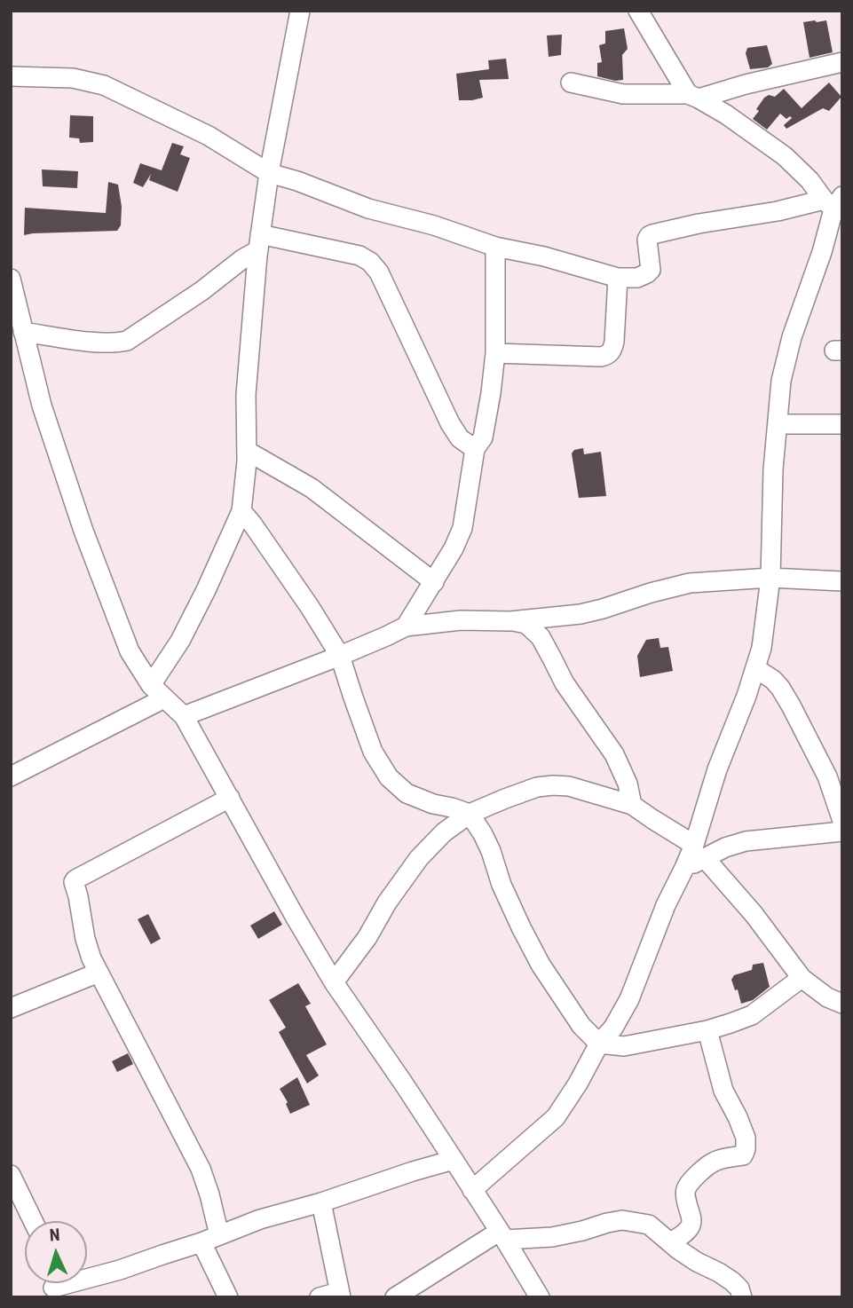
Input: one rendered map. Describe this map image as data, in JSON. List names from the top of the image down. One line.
{"north":"top"}
